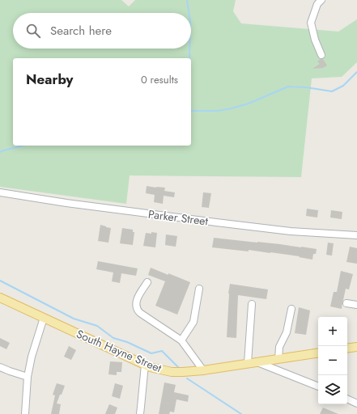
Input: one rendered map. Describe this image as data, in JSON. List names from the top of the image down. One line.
{"streets":{"main road":["South Hayne Street"],"street":["Parker Street"]},"page":{"search":"Search here","heading":["Nearby","0 results"],"map_buttons":["+","−"]}}
